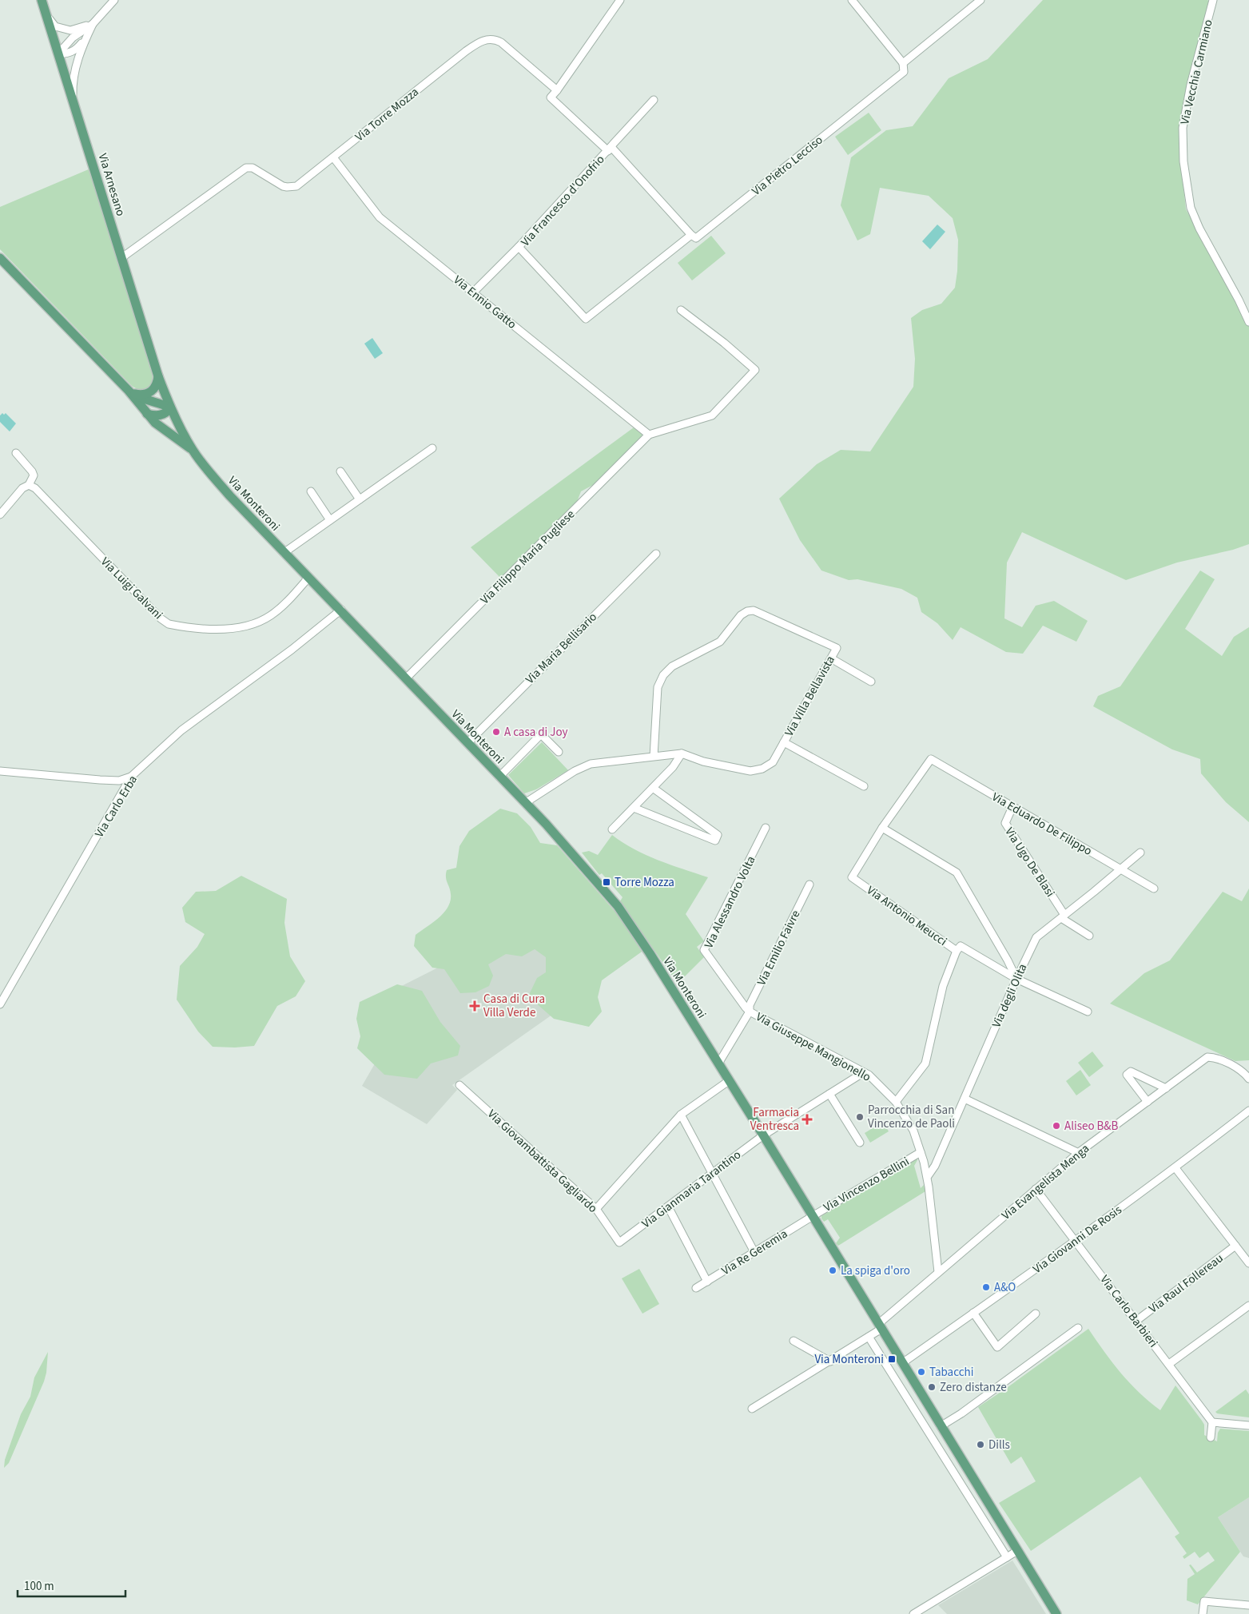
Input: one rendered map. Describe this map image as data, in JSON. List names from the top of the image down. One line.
{"streets":{"main road":["Via Arnesano","Via Monteroni"],"street":["Via Vecchia Carmiano","Via Torre Mozza","Via Pietro Lecciso","Via Francesco d'Onofrio","Via Ennio Gatto","Via Filippo Maria Pugliese","Via Luigi Galvani","Via Maria Bellisario","Via Villa Bellavista","Via Carlo Erba","Via Eduardo De Filippo","Via Ugo De Blasi","Via Alessandro Volta","Via Antonio Meucci","Via Emilio Faivre","Via degli Olita","Via Giuseppe Mangionello","Via Giovambattista Gagliardo","Via Evangelista Menga","Via Vincenzo Bellini","Via Gianmaria Tarantino","Via Giovanni De Rosis","Via Re Geremia","Via Raul Follereau","Via Carlo Barbieri"]},"crossings":[["Via Torre Mozza","Via Arnesano"],["Via Torre Mozza","Via Ennio Gatto"],["Via Pietro Lecciso","Via Francesco d'Onofrio"],["Via Arnesano","Via Monteroni"],["Via Ennio Gatto","Via Filippo Maria Pugliese"],["Via Monteroni","Via Filippo Maria Pugliese"],["Via Monteroni","Via Luigi Galvani"],["Via Monteroni","Via Maria Bellisario"],["Via Monteroni","Via Villa Bellavista"],["Via Monteroni","Via Carlo Erba"],["Via Monteroni","Via Giuseppe Mangionello"],["Via Monteroni","Via Evangelista Menga"],["Via Monteroni","Via Vincenzo Bellini"],["Via Monteroni","Via Gianmaria Tarantino"],["Via Monteroni","Via Giovanni De Rosis"],["Via Monteroni","Via Re Geremia"],["Via Eduardo De Filippo","Via Ugo De Blasi"],["Via Eduardo De Filippo","Via Antonio Meucci"],["Via Eduardo De Filippo","Via degli Olita"],["Via Ugo De Blasi","Via degli Olita"],["Via Alessandro Volta","Via Emilio Faivre"],["Via Alessandro Volta","Via Giuseppe Mangionello"],["Via Antonio Meucci","Via degli Olita"],["Via Emilio Faivre","Via Giuseppe Mangionello"],["Via degli Olita","Via Giuseppe Mangionello"],["Via Giuseppe Mangionello","Via Evangelista Menga"],["Via Giuseppe Mangionello","Via Vincenzo Bellini"],["Via Giuseppe Mangionello","Via Gianmaria Tarantino"],["Via Giovambattista Gagliardo","Via Gianmaria Tarantino"],["Via Evangelista Menga","Via Carlo Barbieri"],["Via Vincenzo Bellini","Via Re Geremia"],["Via Giovanni De Rosis","Via Carlo Barbieri"],["Via Raul Follereau","Via Carlo Barbieri"]],"places":{"other":["A casa di Joy","Parrocchia di San Vincenzo de Paoli","Aliseo B&B","La spiga d'oro","A&O","Tabacchi","Zero distanze","Dills"],"transit":["Torre Mozza","Via Monteroni"],"health":["Casa di Cura Villa Verde","Farmacia Ventresca"]},"scale_bar":"100 m"}
